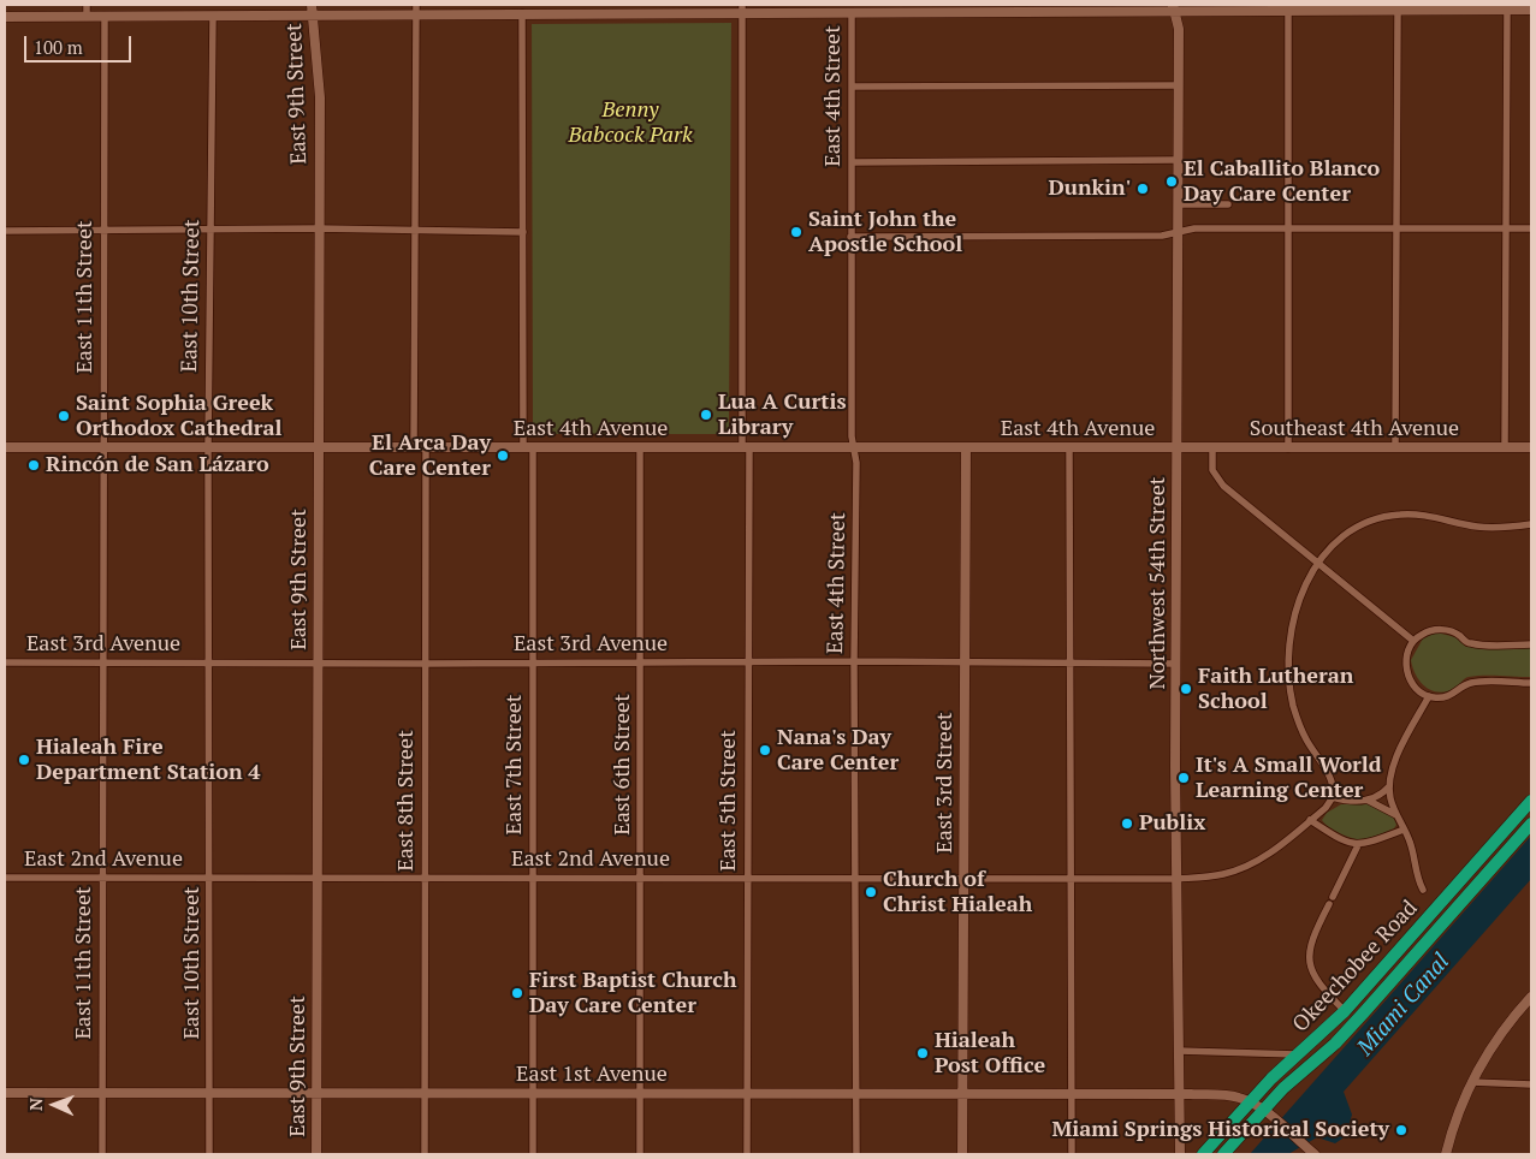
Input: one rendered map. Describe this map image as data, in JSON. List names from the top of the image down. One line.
{"streets":{"highway":["Okeechobee Road"],"main road":["East 9th Street","East 4th Avenue","Southeast 4th Avenue","Northwest 54th Street","East 3rd Street","East 1st Avenue"],"street":["East 4th Street","East 10th Street","East 11th Street","East 3rd Avenue","East 7th Street","East 6th Street","East 8th Street","East 5th Street","East 2nd Avenue"]},"crossings":[["East 9th Street","East 4th Avenue"],["East 9th Street","East 3rd Avenue"],["East 9th Street","East 2nd Avenue"],["East 9th Street","East 1st Avenue"],["East 4th Street","East 4th Avenue"],["East 4th Street","East 3rd Avenue"],["East 4th Street","East 2nd Avenue"],["East 4th Street","East 1st Avenue"],["East 10th Street","East 4th Avenue"],["East 10th Street","East 3rd Avenue"],["East 10th Street","East 2nd Avenue"],["East 10th Street","East 1st Avenue"],["East 11th Street","East 4th Avenue"],["East 11th Street","East 3rd Avenue"],["East 11th Street","East 2nd Avenue"],["East 11th Street","East 1st Avenue"],["East 4th Avenue","Southeast 4th Avenue"],["East 4th Avenue","Northwest 54th Street"],["East 4th Avenue","East 7th Street"],["East 4th Avenue","East 6th Street"],["East 4th Avenue","East 3rd Street"],["East 4th Avenue","East 8th Street"],["East 4th Avenue","East 5th Street"],["Southeast 4th Avenue","Northwest 54th Street"],["Northwest 54th Street","East 3rd Avenue"],["Northwest 54th Street","East 2nd Avenue"],["Northwest 54th Street","East 1st Avenue"],["East 3rd Avenue","East 7th Street"],["East 3rd Avenue","East 6th Street"],["East 3rd Avenue","East 3rd Street"],["East 3rd Avenue","East 8th Street"],["East 3rd Avenue","East 5th Street"],["East 7th Street","East 2nd Avenue"],["East 7th Street","East 1st Avenue"],["East 6th Street","East 2nd Avenue"],["East 6th Street","East 1st Avenue"],["East 3rd Street","East 2nd Avenue"],["East 3rd Street","East 1st Avenue"],["East 8th Street","East 2nd Avenue"],["East 8th Street","East 1st Avenue"],["East 5th Street","East 2nd Avenue"],["East 5th Street","East 1st Avenue"],["Okeechobee Road","East 1st Avenue"]],"water":["Miami Canal"],"parks":["Benny Babcock Park"],"places":["El Caballito Blanco Day Care Center","Dunkin'","Saint John the Apostle School","Lua A Curtis Library","Saint Sophia Greek Orthodox Cathedral","El Arca Day Care Center","Rincón de San Lázaro","Faith Lutheran School","Nana's Day Care Center","Hialeah Fire Department Station 4","It's A Small World Learning Center","Publix","Church of Christ Hialeah","First Baptist Church Day Care Center","Hialeah Post Office","Miami Springs Historical Society"],"scale_bar":"100 m","north":"left"}
